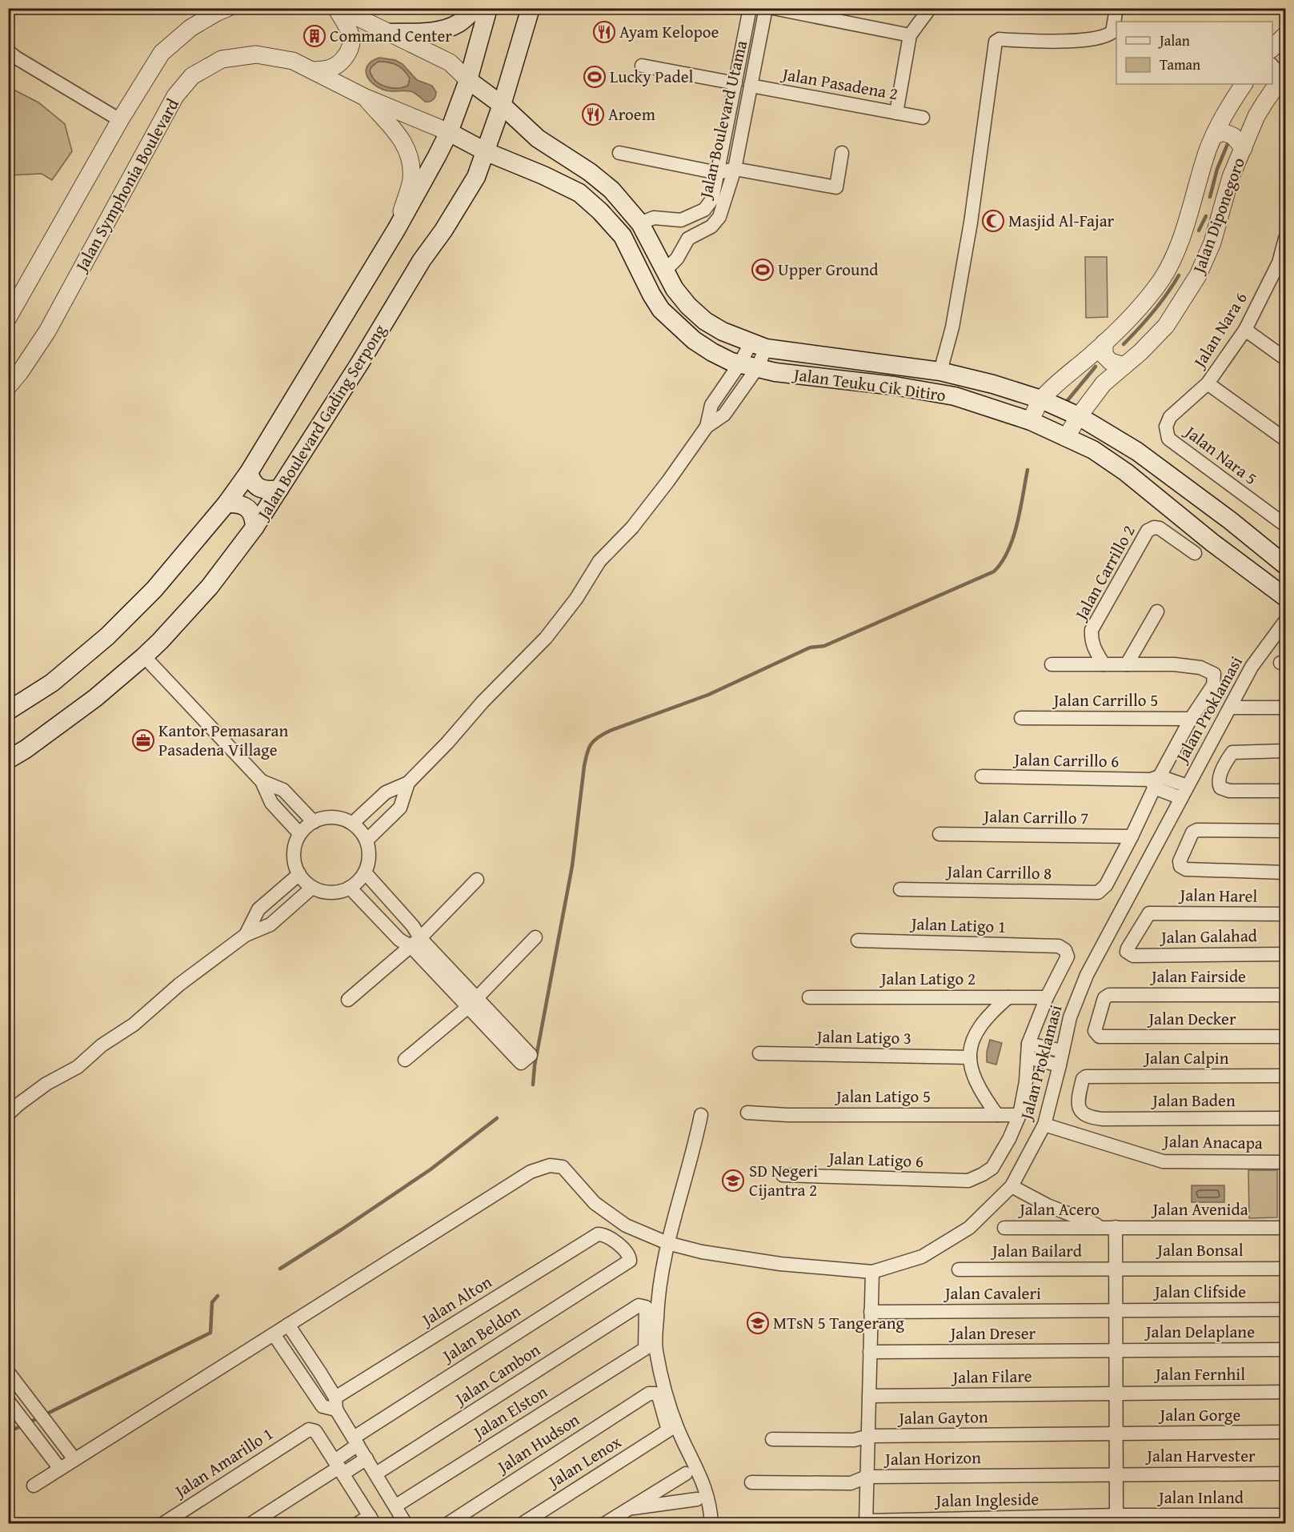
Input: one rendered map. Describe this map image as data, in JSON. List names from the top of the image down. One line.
{"streets":{"main road":["Jalan Teuku Cik Ditiro","Jalan Boulevard Gading Serpong"],"street":["Jalan Pasadena 2","Jalan Boulevard Utama","Jalan Symphonia Boulevard","Jalan Diponegoro","Jalan Nara 6","Jalan Nara 5","Jalan Carrillo 2","Jalan Carrillo 5","Jalan Proklamasi","Jalan Carrillo 6","Jalan Carrillo 7","Jalan Carrillo 8","Jalan Harel","Jalan Latigo 1","Jalan Galahad","Jalan Fairside","Jalan Latigo 2","Jalan Decker","Jalan Latigo 3","Jalan Calpin","Jalan Latigo 5","Jalan Baden","Jalan Anacapa","Jalan Latigo 6","Jalan Acero","Jalan Avenida","Jalan Bonsal","Jalan Bailard","Jalan Clifside","Jalan Cavaleri","Jalan Alton","Jalan Delaplane","Jalan Beldon","Jalan Dreser","Jalan Cambon","Jalan Fernhil","Jalan Filare","Jalan Elston","Jalan Gorge","Jalan Gayton","Jalan Hudson","Jalan Harvester","Jalan Horizon","Jalan Lenox","Jalan Amarillo 1","Jalan Inland","Jalan Ingleside"]},"crossings":[["Jalan Pasadena 2","Jalan Boulevard Utama"],["Jalan Boulevard Utama","Jalan Teuku Cik Ditiro"],["Jalan Symphonia Boulevard","Jalan Teuku Cik Ditiro"],["Jalan Symphonia Boulevard","Jalan Boulevard Gading Serpong"],["Jalan Diponegoro","Jalan Teuku Cik Ditiro"],["Jalan Nara 6","Jalan Nara 5"],["Jalan Teuku Cik Ditiro","Jalan Boulevard Gading Serpong"],["Jalan Proklamasi","Jalan Anacapa"],["Jalan Carrillo 7","Jalan Carrillo 8"],["Jalan Harel","Jalan Galahad"],["Jalan Latigo 1","Jalan Latigo 2"],["Jalan Fairside","Jalan Decker"],["Jalan Calpin","Jalan Baden"],["Jalan Latigo 5","Jalan Latigo 6"],["Jalan Acero","Jalan Avenida"],["Jalan Bonsal","Jalan Bailard"],["Jalan Clifside","Jalan Cavaleri"],["Jalan Alton","Jalan Beldon"],["Jalan Delaplane","Jalan Dreser"],["Jalan Beldon","Jalan Amarillo 1"],["Jalan Cambon","Jalan Elston"],["Jalan Fernhil","Jalan Filare"],["Jalan Gorge","Jalan Gayton"],["Jalan Hudson","Jalan Lenox"],["Jalan Harvester","Jalan Horizon"],["Jalan Inland","Jalan Ingleside"]],"places":{"restaurant":["Ayam Kelopoe","Aroem"],"building":["Command Center"],"sports":["Lucky Padel","Upper Ground"],"mosque":["Masjid Al-Fajar"],"office":["Kantor Pemasaran Pasadena Village"],"school or university":["SD Negeri Cijantra 2","MTsN 5 Tangerang"]},"legend":["Jalan","Taman"]}
